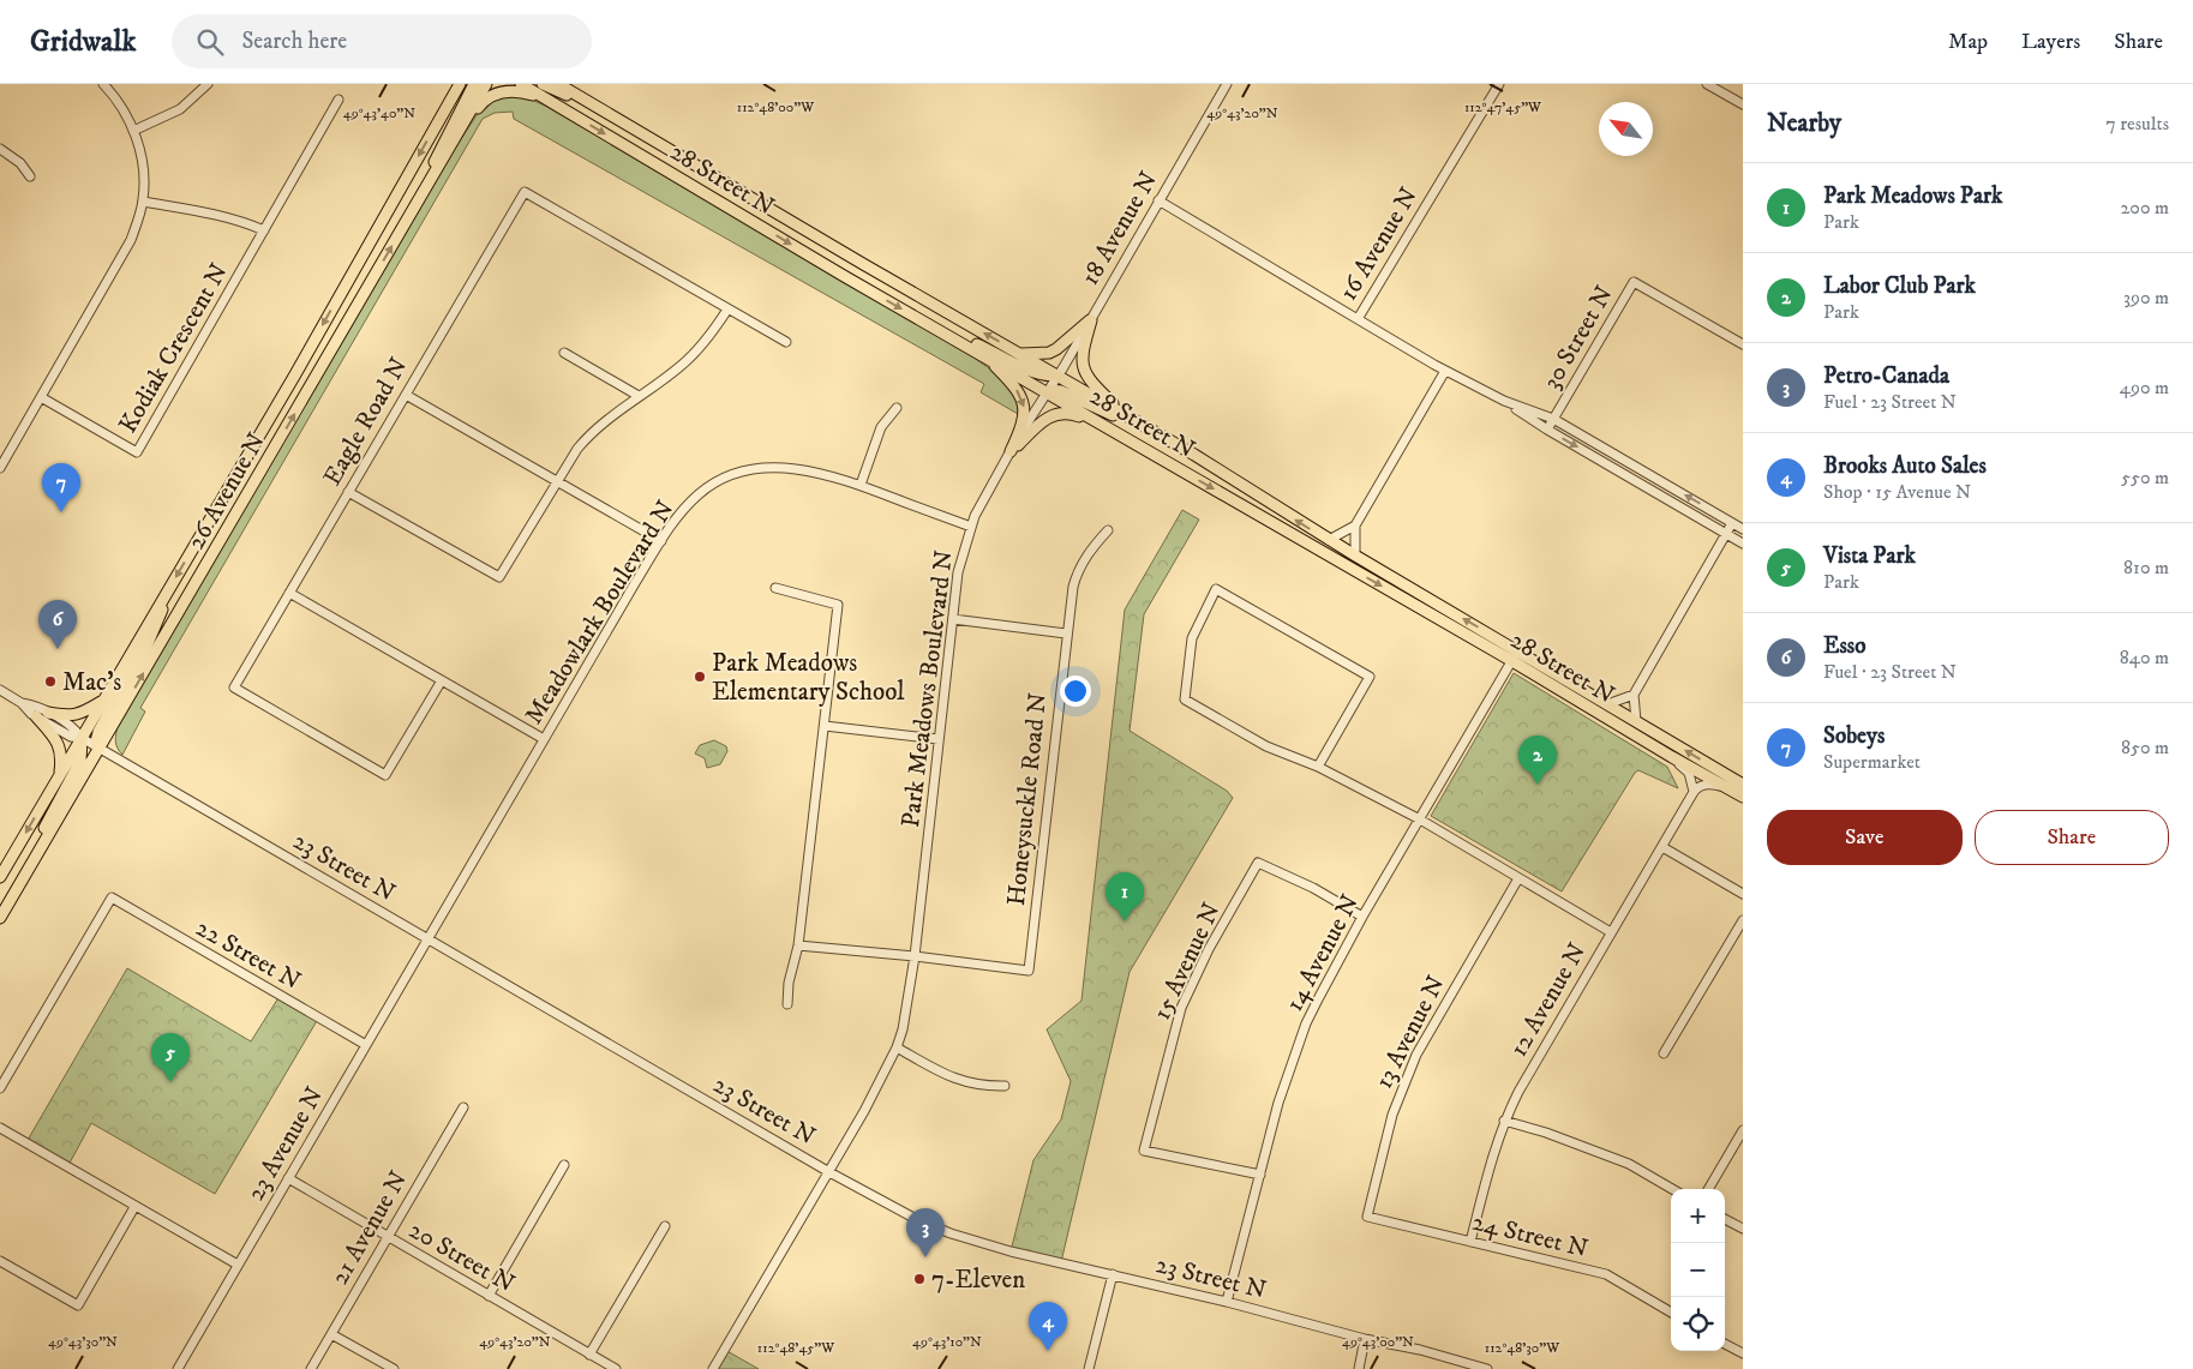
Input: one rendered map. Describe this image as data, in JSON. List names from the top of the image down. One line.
{"streets":{"main road":["28 Street N","26 Avenue N"],"street":["18 Avenue N","16 Avenue N","30 Street N","Kodiak Crescent N","Eagle Road N","Meadowlark Boulevard N","Park Meadows Boulevard N","Honeysuckle Road N","23 Street N","14 Avenue N","22 Street N","15 Avenue N","12 Avenue N","13 Avenue N","23 Avenue N","21 Avenue N","24 Street N","20 Street N"]},"crossings":[["28 Street N","18 Avenue N"],["28 Street N","Park Meadows Boulevard N"],["28 Street N","14 Avenue N"],["18 Avenue N","16 Avenue N"],["18 Avenue N","Park Meadows Boulevard N"],["26 Avenue N","23 Street N"],["Meadowlark Boulevard N","Park Meadows Boulevard N"],["Meadowlark Boulevard N","23 Street N"],["Meadowlark Boulevard N","23 Avenue N"],["Park Meadows Boulevard N","Honeysuckle Road N"],["Park Meadows Boulevard N","23 Street N"],["23 Street N","14 Avenue N"],["23 Street N","23 Avenue N"],["14 Avenue N","15 Avenue N"],["22 Street N","23 Avenue N"],["12 Avenue N","24 Street N"],["13 Avenue N","24 Street N"],["23 Avenue N","20 Street N"],["21 Avenue N","20 Street N"]],"places":["Park Meadows Elementary School","Mac's","7-Eleven"],"north":"top left","page":{"header":"Gridwalk","search":"Search here","nav":["Map","Layers","Share"],"heading":["Nearby","7 results"],"list":[{"mark":"1","name":"Park Meadows Park","note":"Park","value":"200 m"},{"mark":"2","name":"Labor Club Park","note":"Park","value":"390 m"},{"mark":"3","name":"Petro-Canada","note":"Fuel · 23 Street N","value":"490 m"},{"mark":"4","name":"Brooks Auto Sales","note":"Shop · 15 Avenue N","value":"550 m"},{"mark":"5","name":"Vista Park","note":"Park","value":"810 m"},{"mark":"6","name":"Esso","note":"Fuel · 23 Street N","value":"840 m"},{"mark":"7","name":"Sobeys","note":"Supermarket","value":"850 m"}],"pins":["7","6","2","1","5","3","4"],"buttons":["Save","Share"],"map_buttons":["+","−"]},"coordinates":["112°48'00\"W","112°47'45\"W","49°43'20\"N","49°43'40\"N","49°43'30\"N","49°43'10\"N","49°43'00\"N","112°48'45\"W","112°48'30\"W"]}
